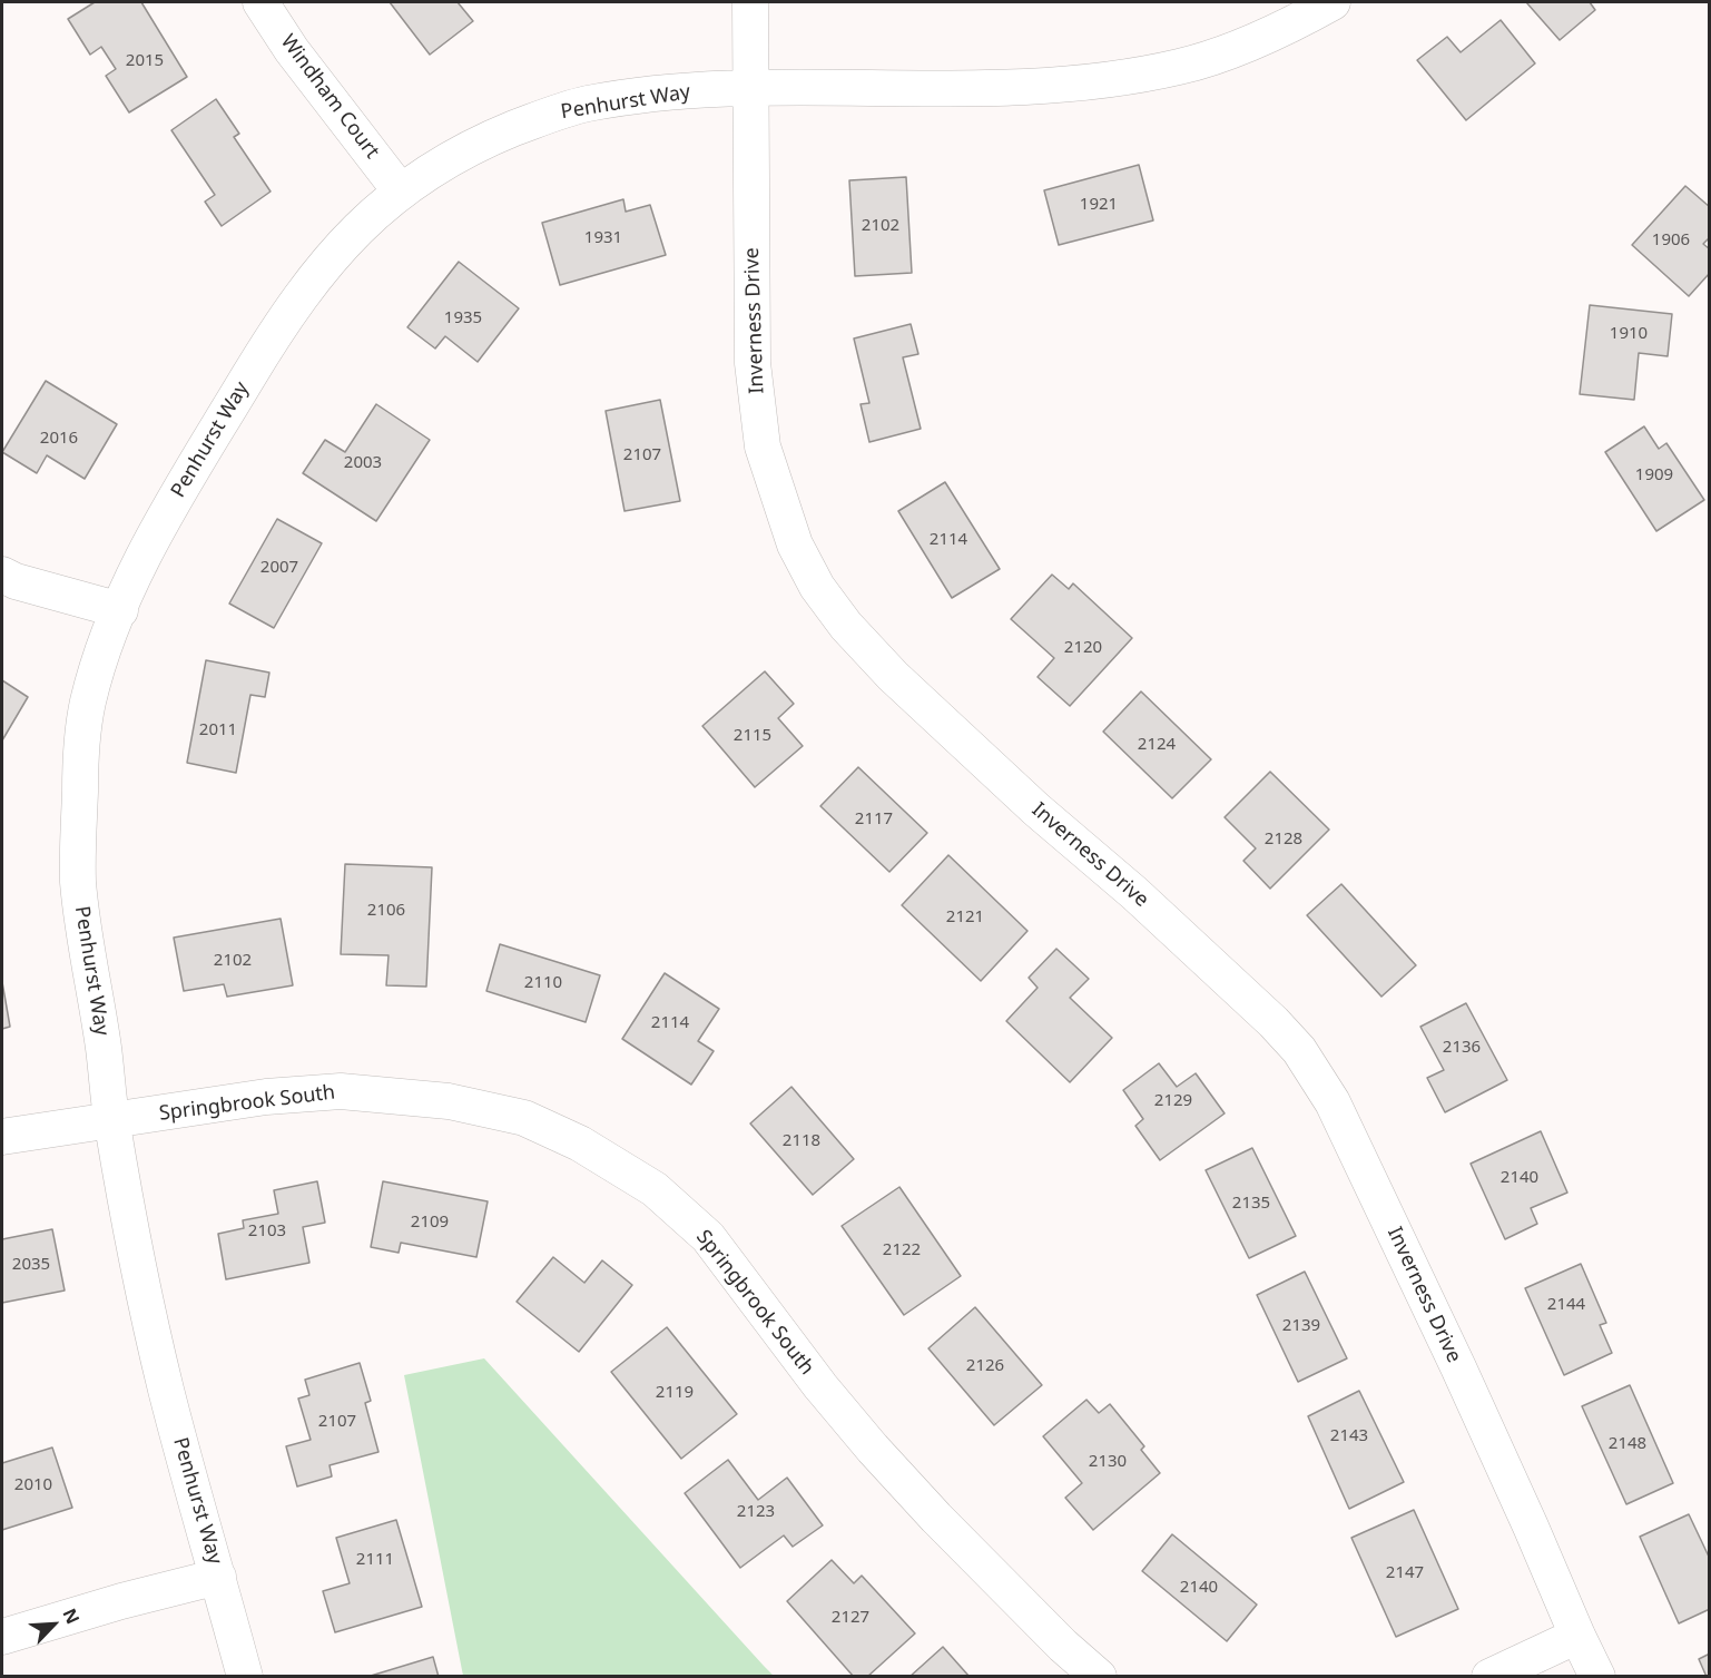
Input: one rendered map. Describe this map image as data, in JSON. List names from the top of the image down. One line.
{"streets":{"street":["Windham Court","Penhurst Way","Inverness Drive","Springbrook South"]},"crossings":[["Windham Court","Penhurst Way"],["Penhurst Way","Inverness Drive"],["Penhurst Way","Springbrook South"]],"house_numbers":["2015","1921","2102","1931","1906","1935","1910","2016","2107","2003","1909","2114","2007","2120","2011","2115","2124","2117","2128","2106","2121","2102","2110","2114","2136","2129","2118","2140","2135","2109","2103","2122","2035","2144","2139","2126","2119","2107","2143","2148","2130","2010","2123","2111","2147","2140","2127"],"north":"top right"}
